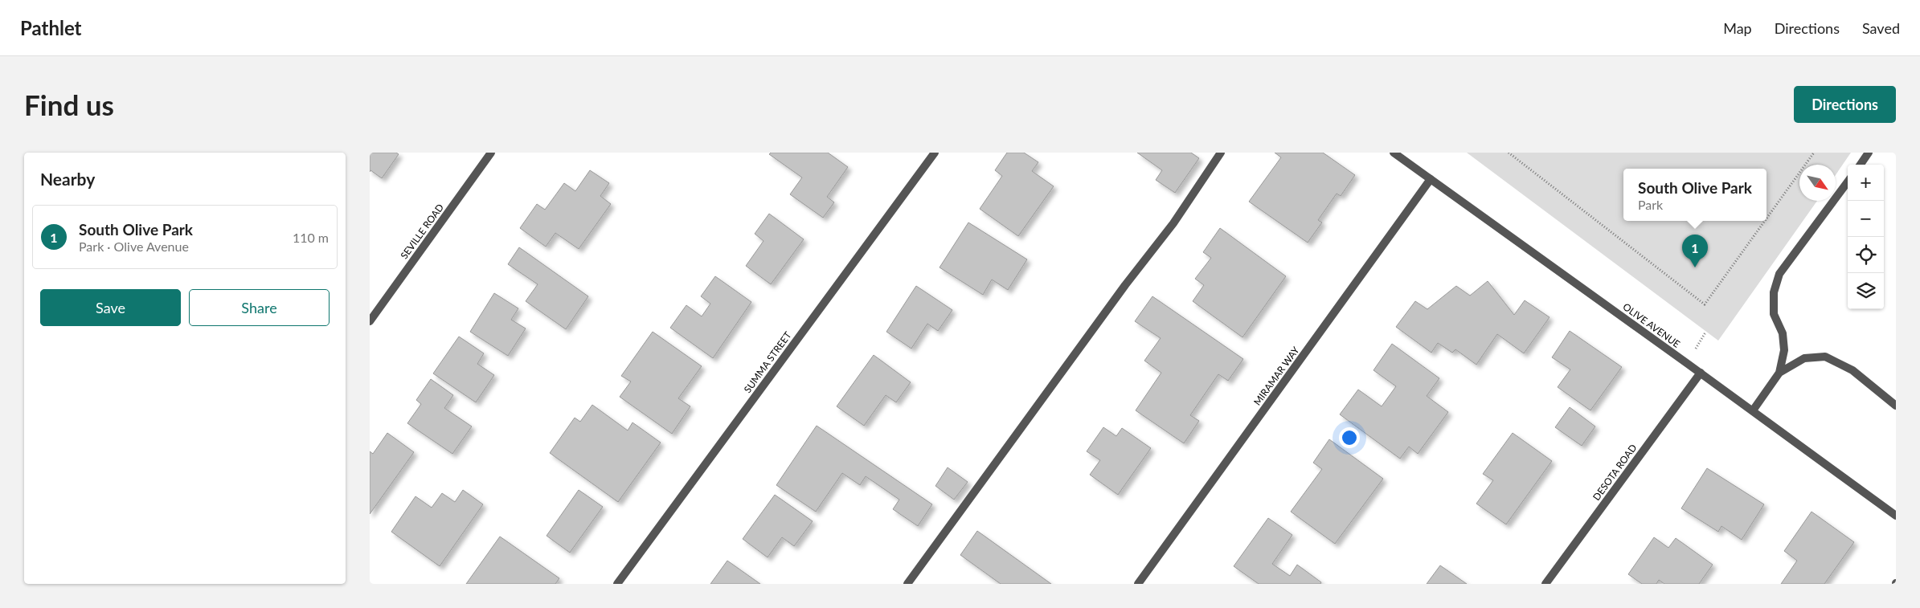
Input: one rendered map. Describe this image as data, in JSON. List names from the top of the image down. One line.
{"streets":{"street":["SEVILLE ROAD","OLIVE AVENUE","SUMMA STREET","MIRAMAR WAY","DESOTA ROAD"]},"crossings":[["OLIVE AVENUE","MIRAMAR WAY"],["OLIVE AVENUE","DESOTA ROAD"]],"north":"bottom right","page":{"header":"Pathlet","nav":["Map","Directions","Saved"],"buttons":["Directions",["Save","Share"]],"title":"Find us","heading":"Nearby","map_buttons":["+","−"],"popup":["South Olive Park","Park"],"list":[{"mark":"1","name":"South Olive Park","note":"Park · Olive Avenue","value":"110 m"}],"pins":"1"}}
